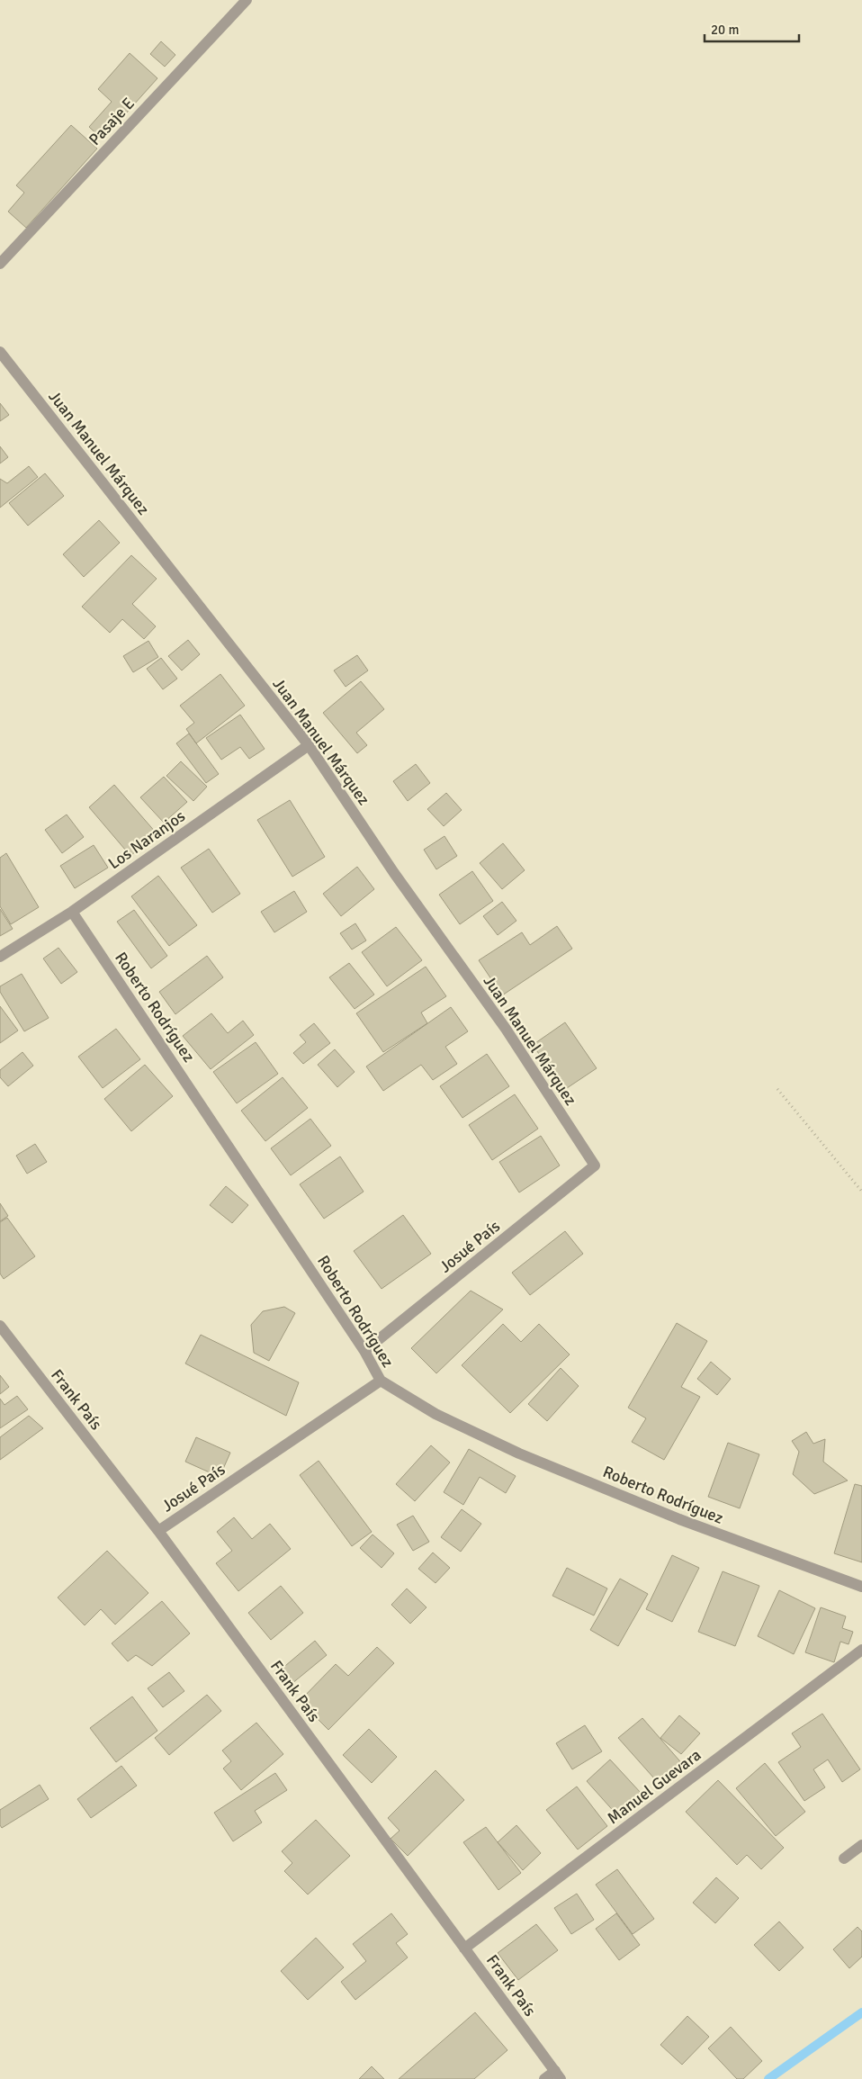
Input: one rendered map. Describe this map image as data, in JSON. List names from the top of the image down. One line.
{"streets":{"street":["Pasaje E","Juan Manuel Márquez","Los Naranjos","Roberto Rodríguez","Josué País","Frank País","Manuel Guevara"]},"crossings":[["Juan Manuel Márquez","Los Naranjos"],["Juan Manuel Márquez","Josué País"],["Los Naranjos","Roberto Rodríguez"],["Roberto Rodríguez","Josué País"],["Josué País","Frank País"],["Frank País","Manuel Guevara"]],"scale_bar":"20 m"}
